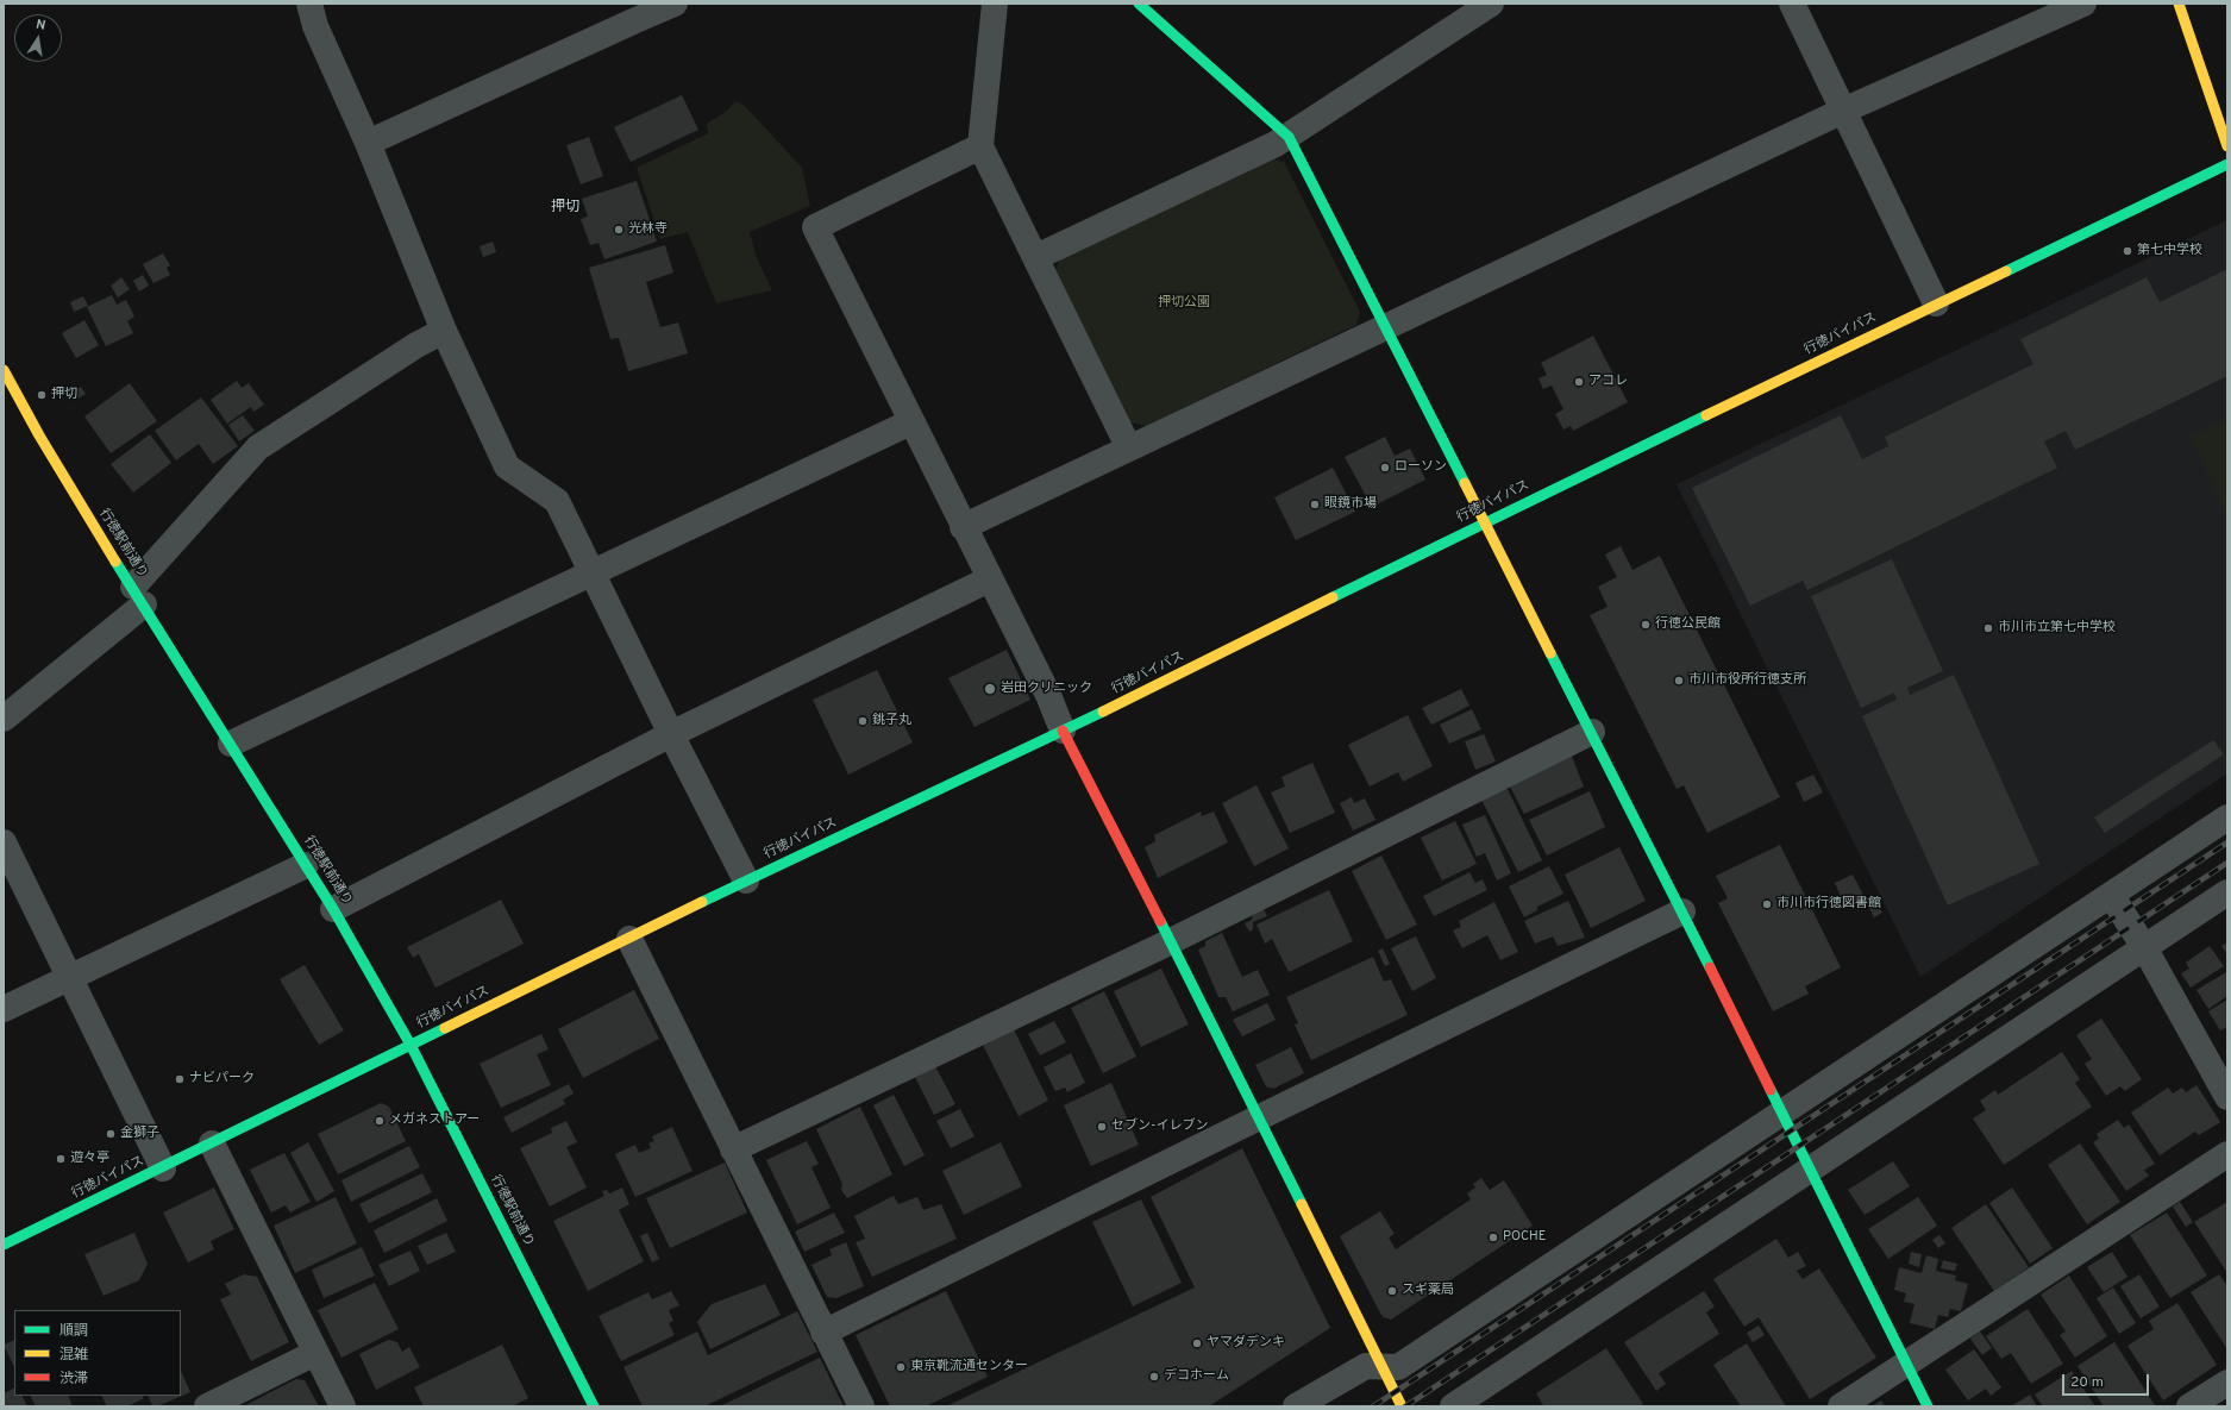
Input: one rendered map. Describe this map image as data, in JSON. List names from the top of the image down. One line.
{"streets":{"main road":["行徳バイパス","行徳駅前通り"]},"crossings":[["行徳バイパス","行徳駅前通り"]],"districts":["押切"],"parks":["押切公園"],"places":["光林寺","第七中学校","アコレ","押切","ローソン","眼鏡市場","行徳公民館","市川市立第七中学校","市川市役所行徳支所","岩田クリニック","銚子丸","市川市行徳図書館","ナビパーク","メガネストアー","セブン-イレブン","金獅子","遊々亭","POCHE","スギ薬局","ヤマダデンキ","東京靴流通センター","デコホーム"],"legend":["順調","混雑","渋滞"],"scale_bar":"20 m","north":"top"}
